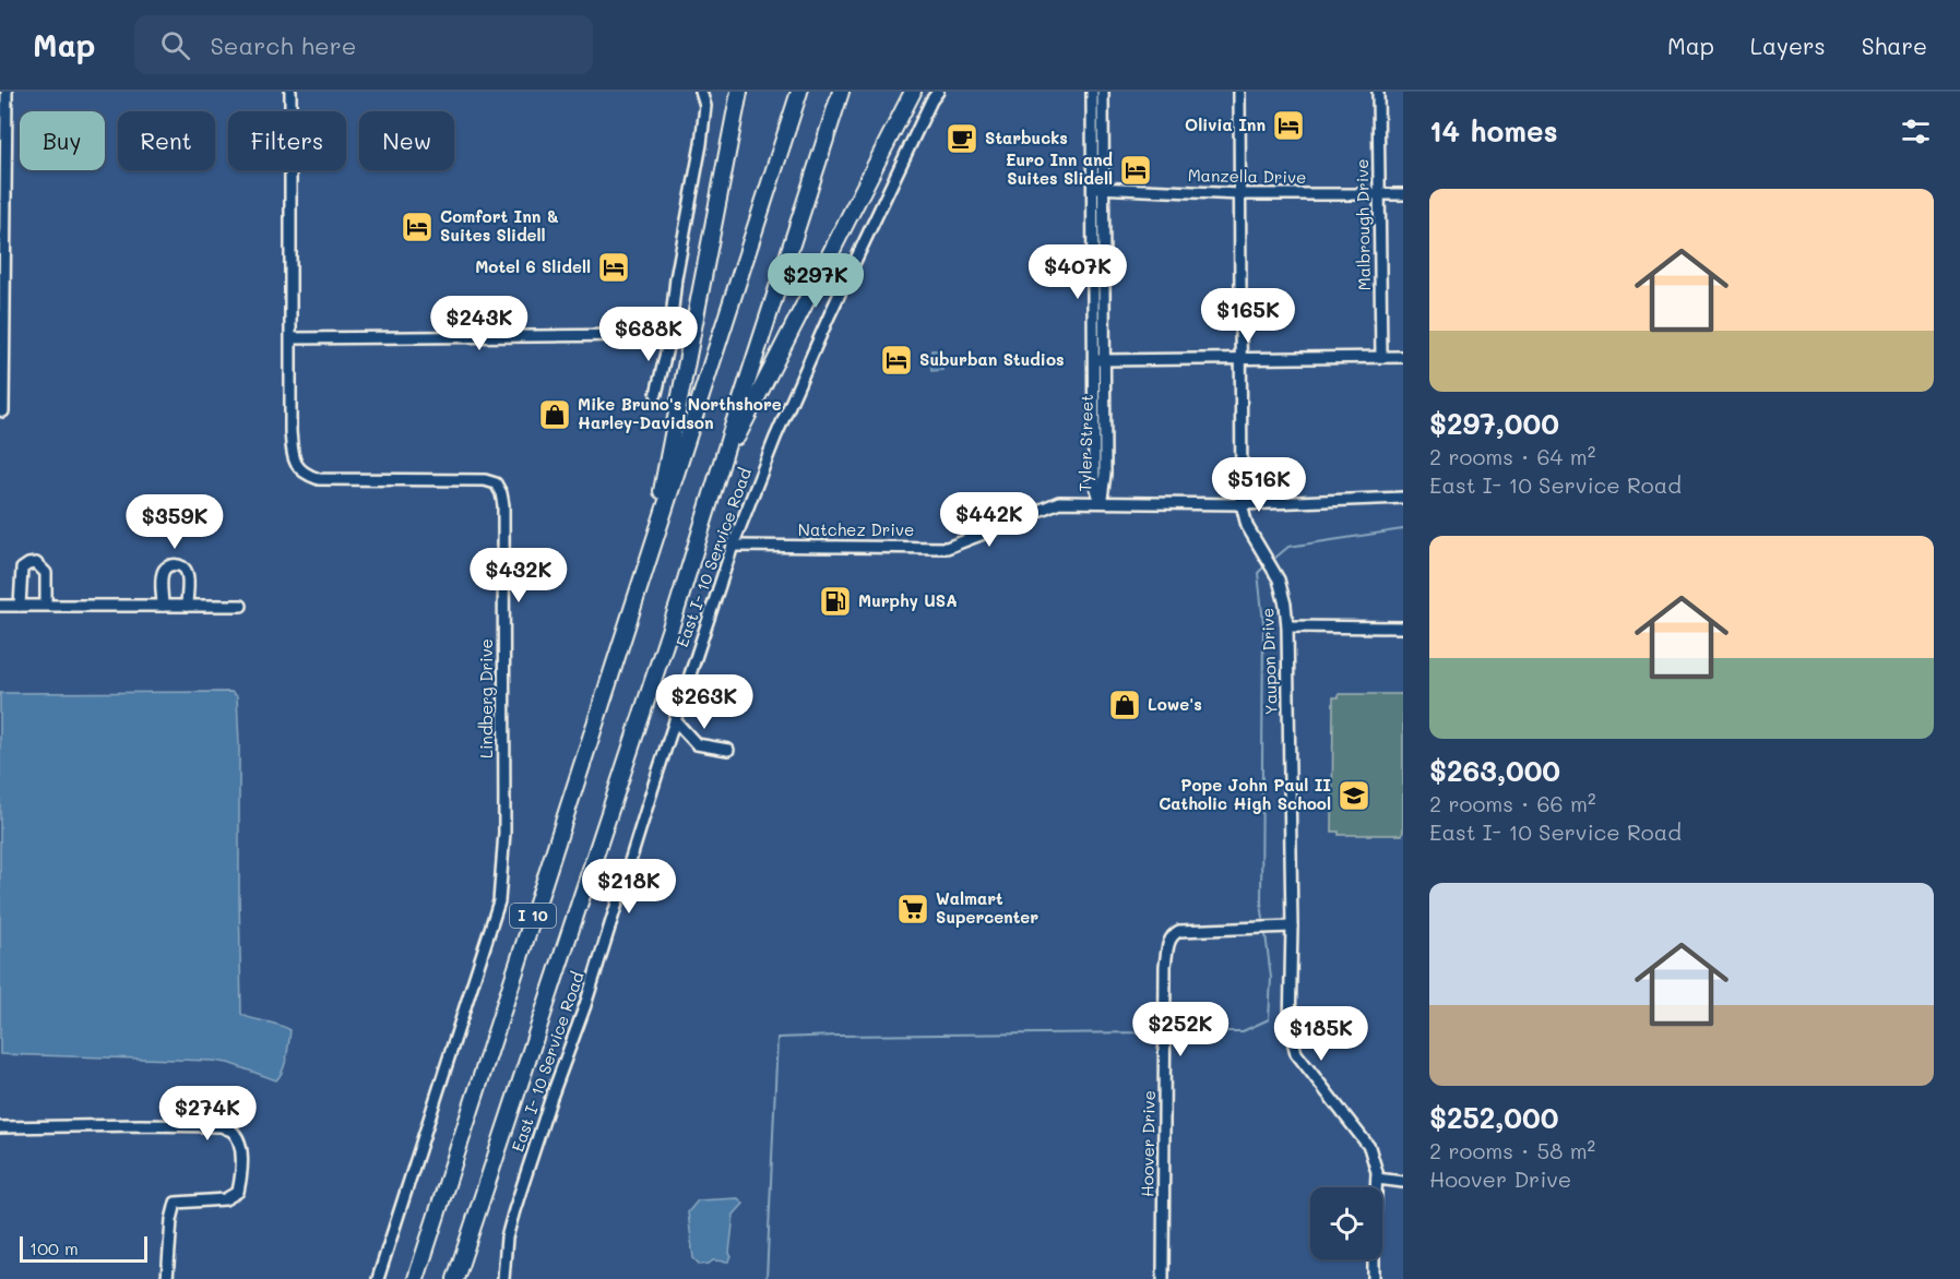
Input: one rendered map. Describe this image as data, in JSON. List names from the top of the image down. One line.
{"streets":{"highway":["I 10"],"street":["Manzella Drive","Malbrough Drive","Tyler Street","Natchez Drive","East I- 10 Service Road","Yaupon Drive","Lindberg Drive","Hoover Drive"]},"crossings":[["Manzella Drive","Malbrough Drive"],["Manzella Drive","Tyler Street"],["Manzella Drive","Yaupon Drive"],["Tyler Street","Natchez Drive"],["Natchez Drive","East I- 10 Service Road"],["Natchez Drive","Yaupon Drive"],["Yaupon Drive","Hoover Drive"]],"places":{"hotel":["Olivia Inn","Euro Inn and Suites Slidell","Comfort Inn & Suites Slidell","Motel 6 Slidell","Suburban Studios"],"cafe":["Starbucks"],"shop":["Mike Bruno's Northshore Harley-Davidson","Lowe's"],"fuel station":["Murphy USA"],"school or university":["Pope John Paul II Catholic High School"],"supermarket":["Walmart Supercenter"]},"scale_bar":"100 m","page":{"header":"Map","search":"Search here","nav":["Map","Layers","Share"],"heading":"14 homes","chip":["Buy","Rent","Filters","New"],"list":[{"name":"$297,000","note":"2 rooms · 64 m² · East I- 10 Service Road"},{"name":"$263,000","note":"2 rooms · 66 m² · East I- 10 Service Road"},{"name":"$252,000","note":"2 rooms · 58 m² · Hoover Drive"}],"price":["$407K","$297K","$165K","$243K","$688K","$516K","$442K","$359K","$432K","$263K","$218K","$252K","$185K","$274K"],"scale":"100 m"}}
